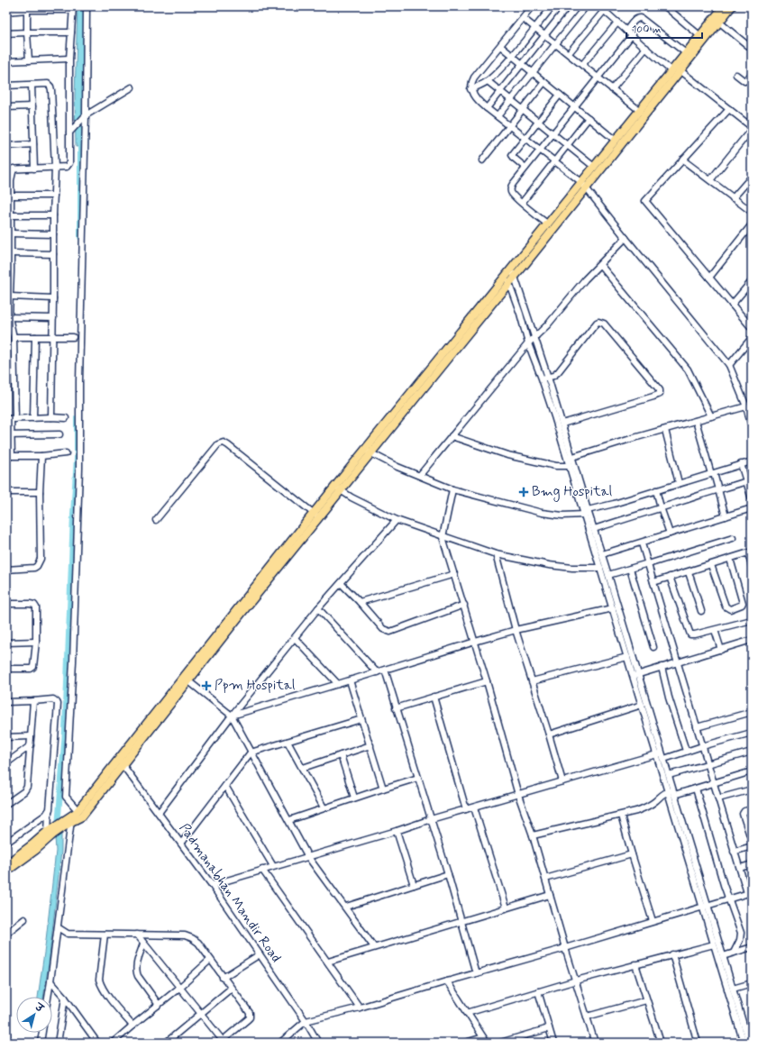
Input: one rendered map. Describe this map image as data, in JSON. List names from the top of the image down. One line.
{"streets":{"street":["Padmanabhan Mandir Road"]},"places":{"health":["Bmg Hospital","Ppm Hospital"]},"scale_bar":"100 m","north":"top right"}
